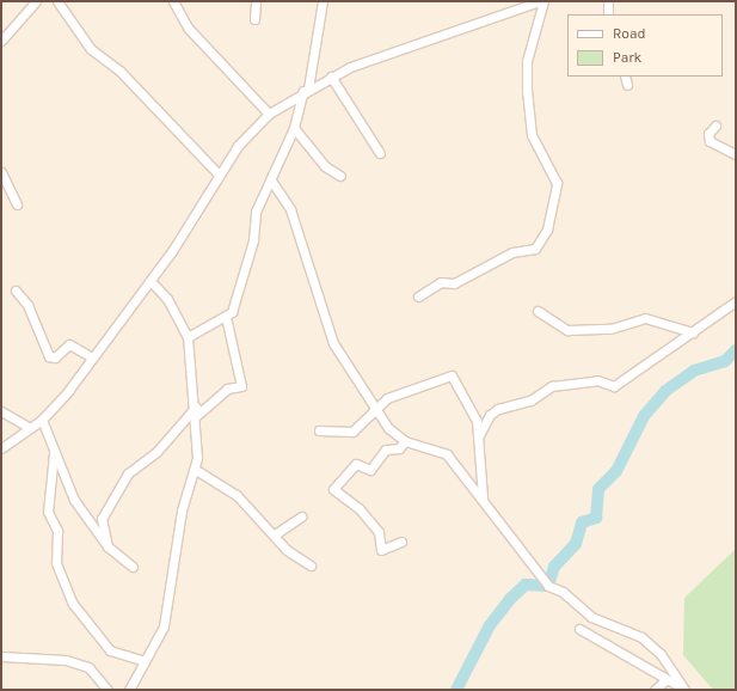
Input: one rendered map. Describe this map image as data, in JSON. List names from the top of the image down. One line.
{"legend":["Road","Park"]}
